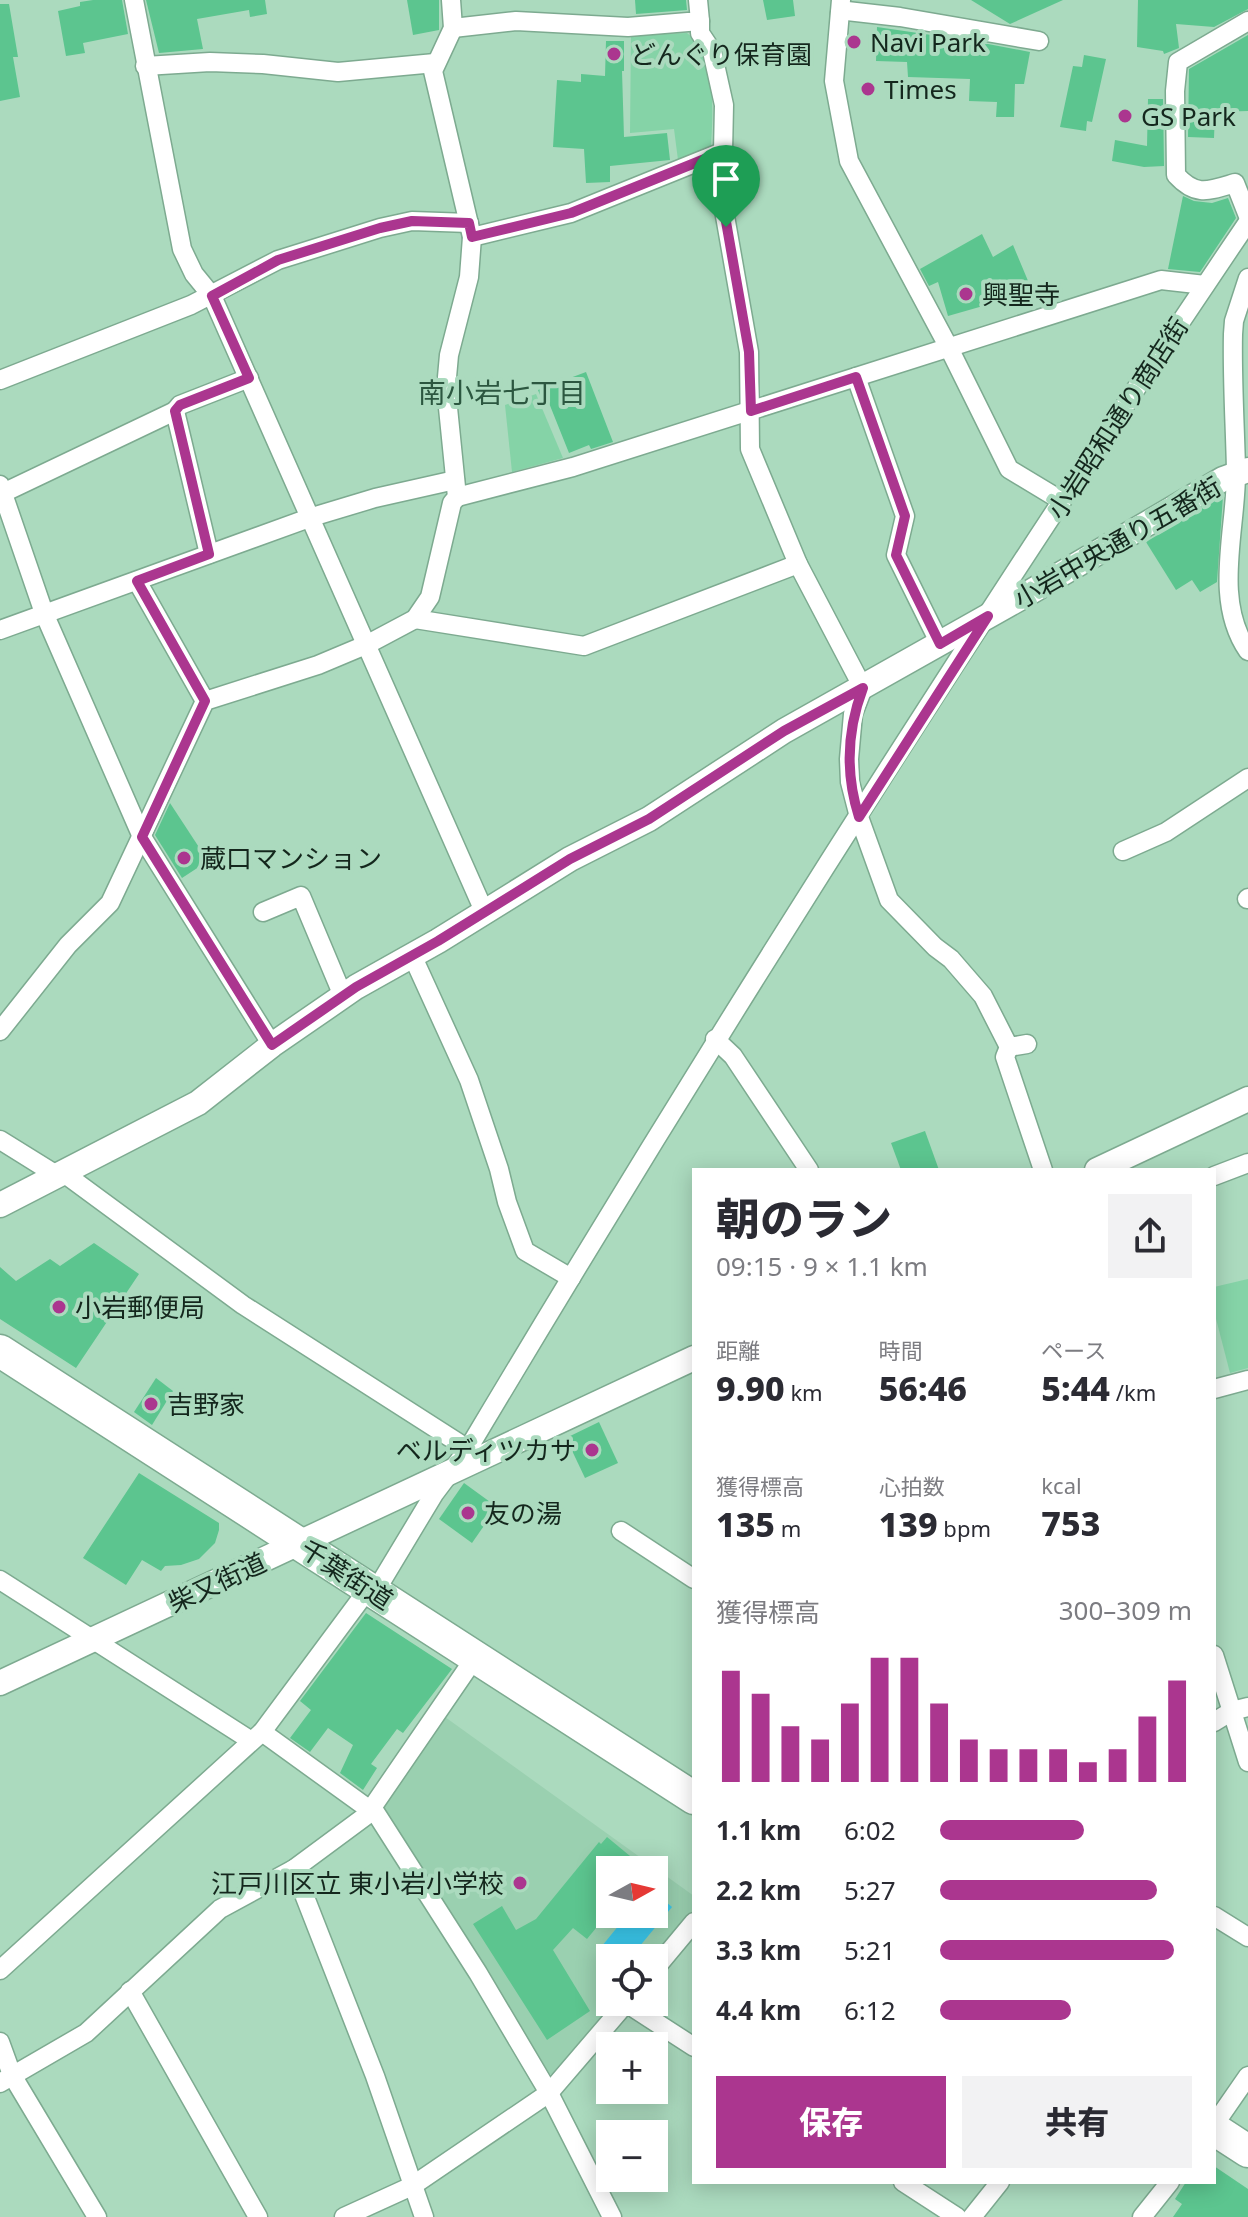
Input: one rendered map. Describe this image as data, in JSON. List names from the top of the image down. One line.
{"streets":{"highway":["千葉街道"],"street":["小岩昭和通り商店街","小岩中央通り五番街","柴又街道"]},"crossings":[["小岩昭和通り商店街","小岩中央通り五番街"],["小岩昭和通り商店街","千葉街道"],["小岩昭和通り商店街","柴又街道"],["千葉街道","柴又街道"]],"districts":["南小岩七丁目"],"places":["Navi Park","どんぐり保育園","Times","GS Park","興聖寺","蔵口マンション","小岩郵便局","吉野家","ベルディツカサ","友の湯","江戸川区立 東小岩小学校"],"north":"right","page":{"heading":["朝のラン","09:15 · 9 × 1.1 km"],"stats":[["距離","9.90 km"],["時間","56:46"],["ペース","5:44 /km"],["獲得標高","135 m"],["心拍数","139 bpm"],["kcal","753"]],"chart":["獲得標高","300–309 m"],"list":[{"name":"1.1 km","note":"6:02"},{"name":"2.2 km","note":"5:27"},{"name":"3.3 km","note":"5:21"},{"name":"4.4 km","note":"6:12"}],"map_buttons":["+","−"],"buttons":["保存","共有"]}}
